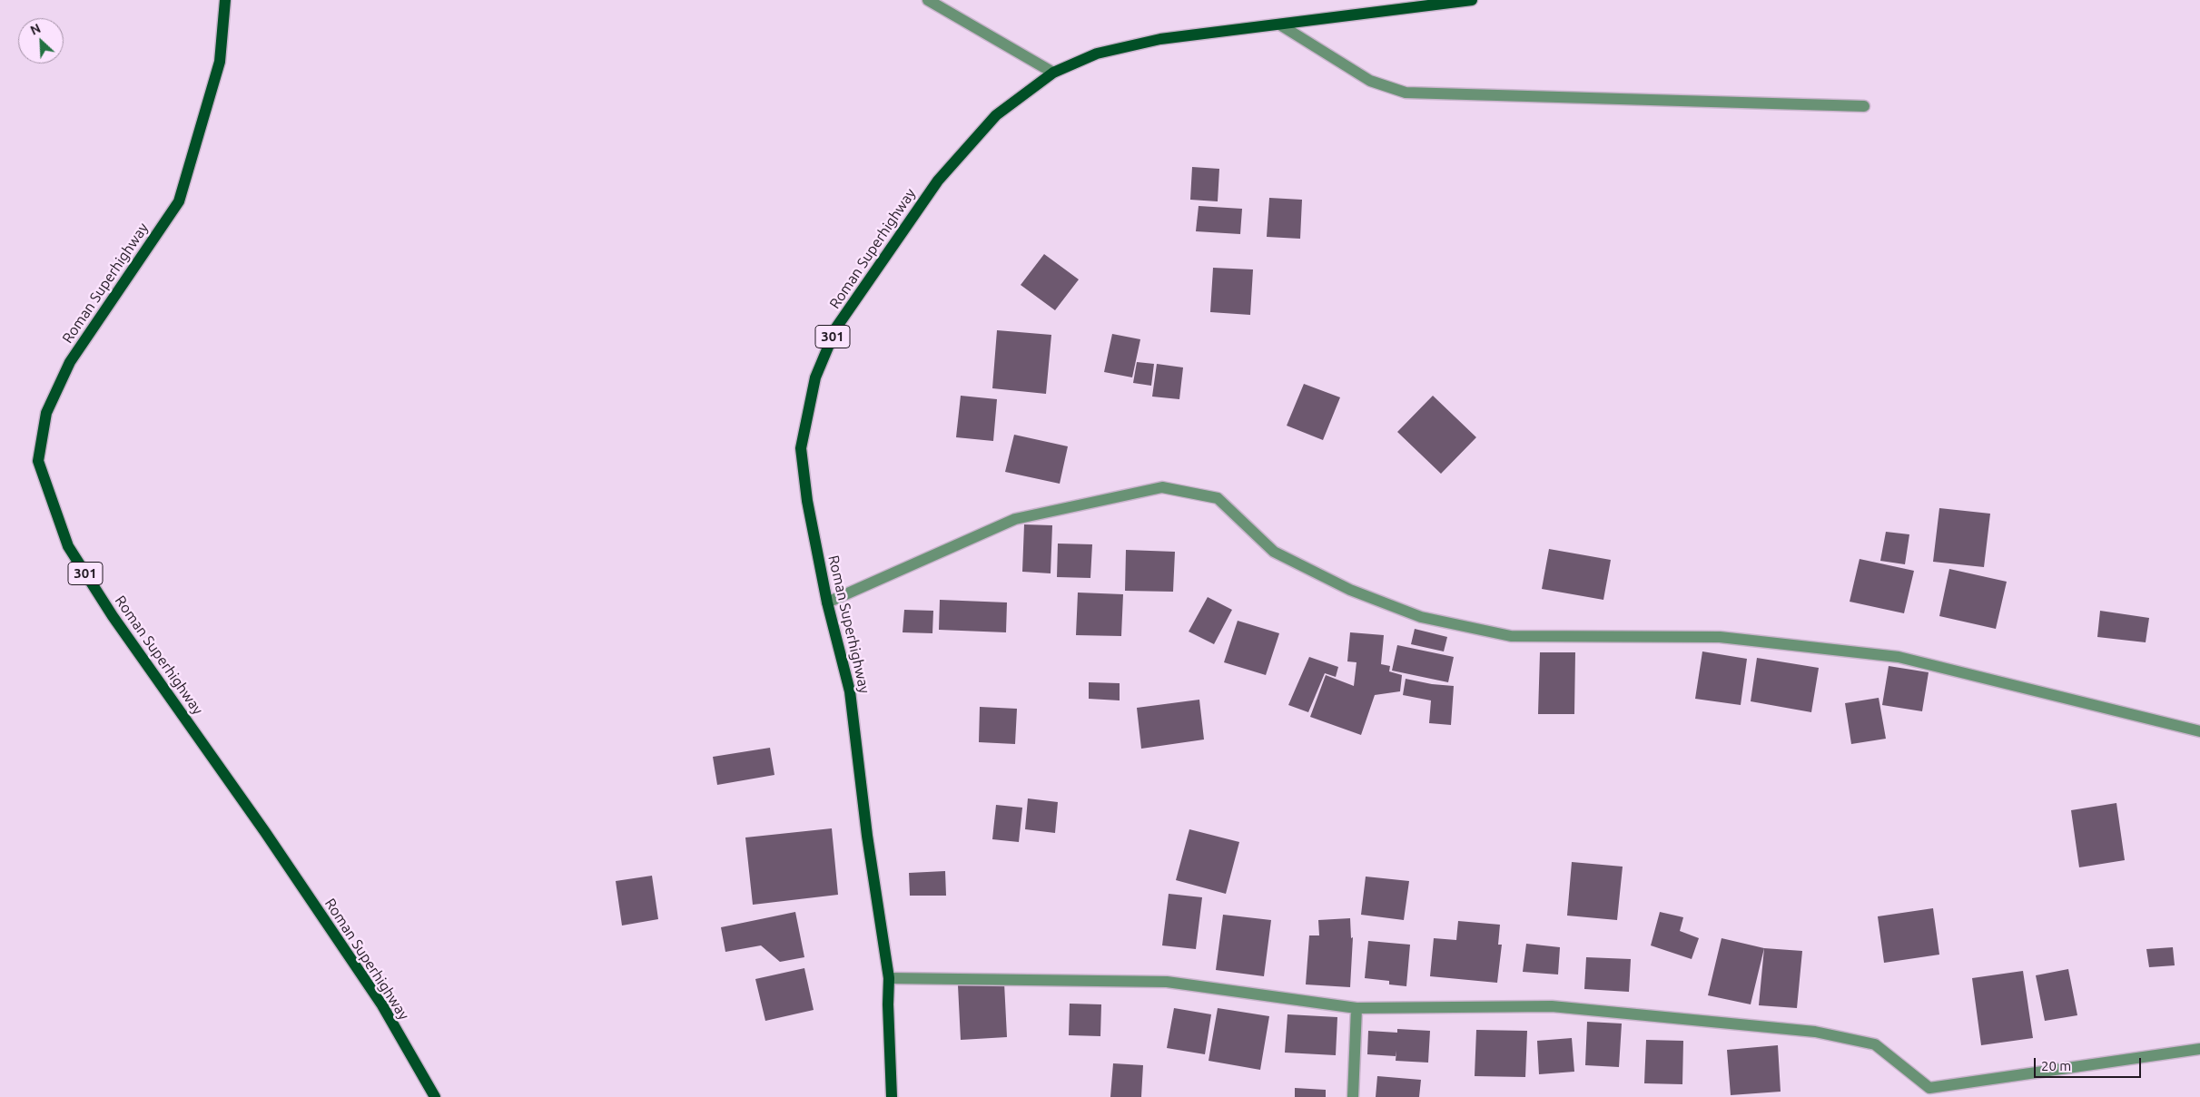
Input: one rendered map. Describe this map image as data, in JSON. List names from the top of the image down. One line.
{"streets":{"main road":["Roman Superhighway","301"]},"scale_bar":"20 m","north":"top left"}
